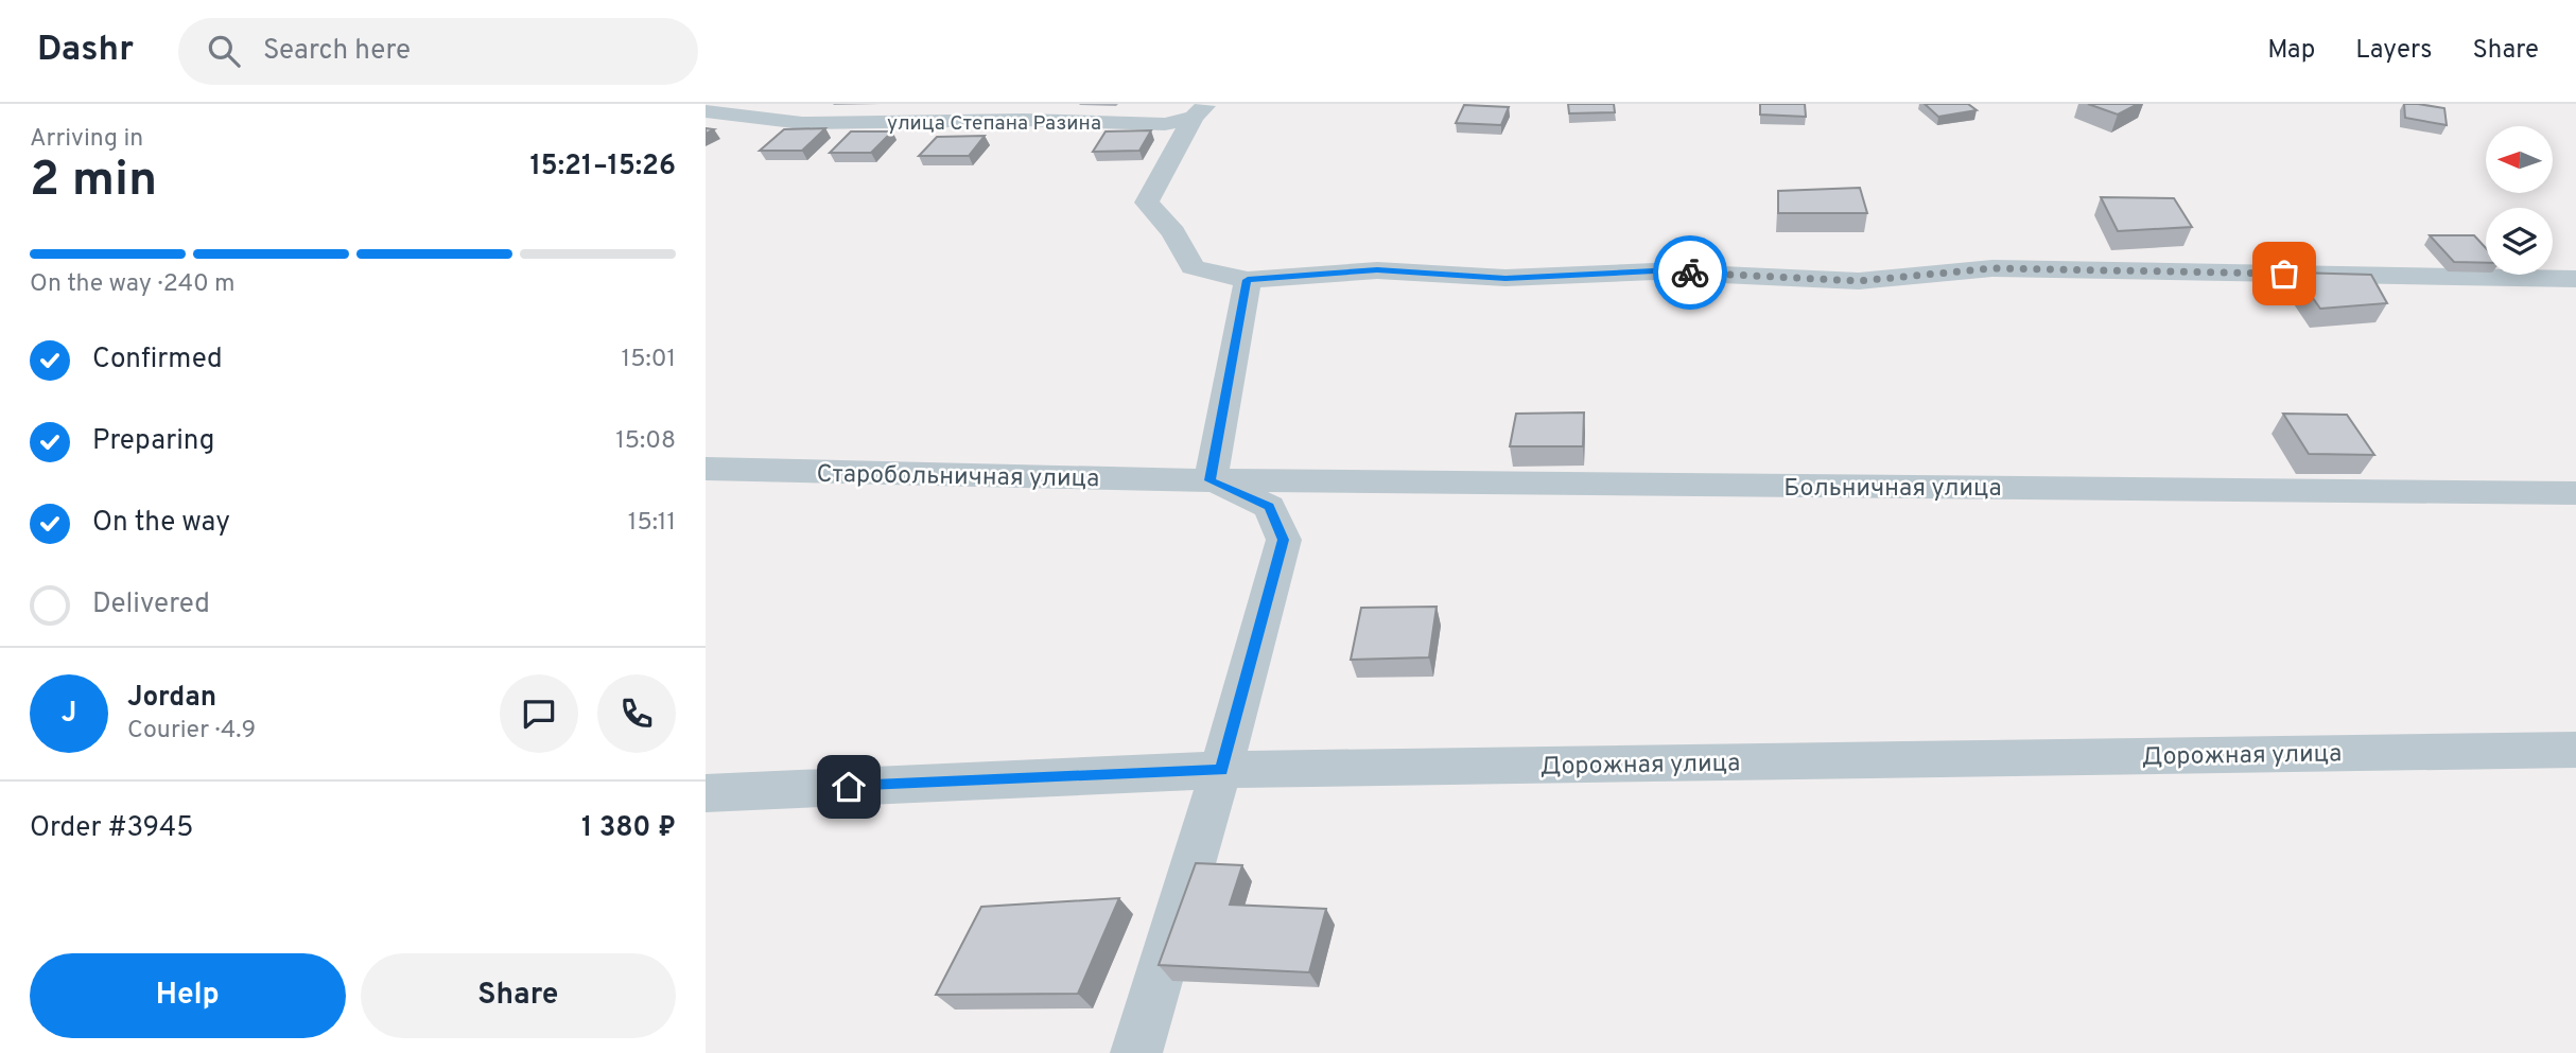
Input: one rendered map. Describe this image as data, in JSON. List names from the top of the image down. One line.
{"streets":{"street":["улица Степана Разина","Старобольничная улица","Больничная улица","Дорожная улица"]},"crossings":[["Старобольничная улица","Больничная улица"]],"north":"left","page":{"header":"Dashr","search":"Search here","nav":["Map","Layers","Share"],"heading":["2 min","Arriving in","15:21–15:26"],"panel":["Jordan","Courier · 4.9","Order #3945","1 380 ₽"],"bar":"On the way · 240 m","list":[["Confirmed","15:01"],["Preparing","15:08"],["On the way","15:11"],"Delivered"],"round":"J","buttons":["Help","Share"]}}
